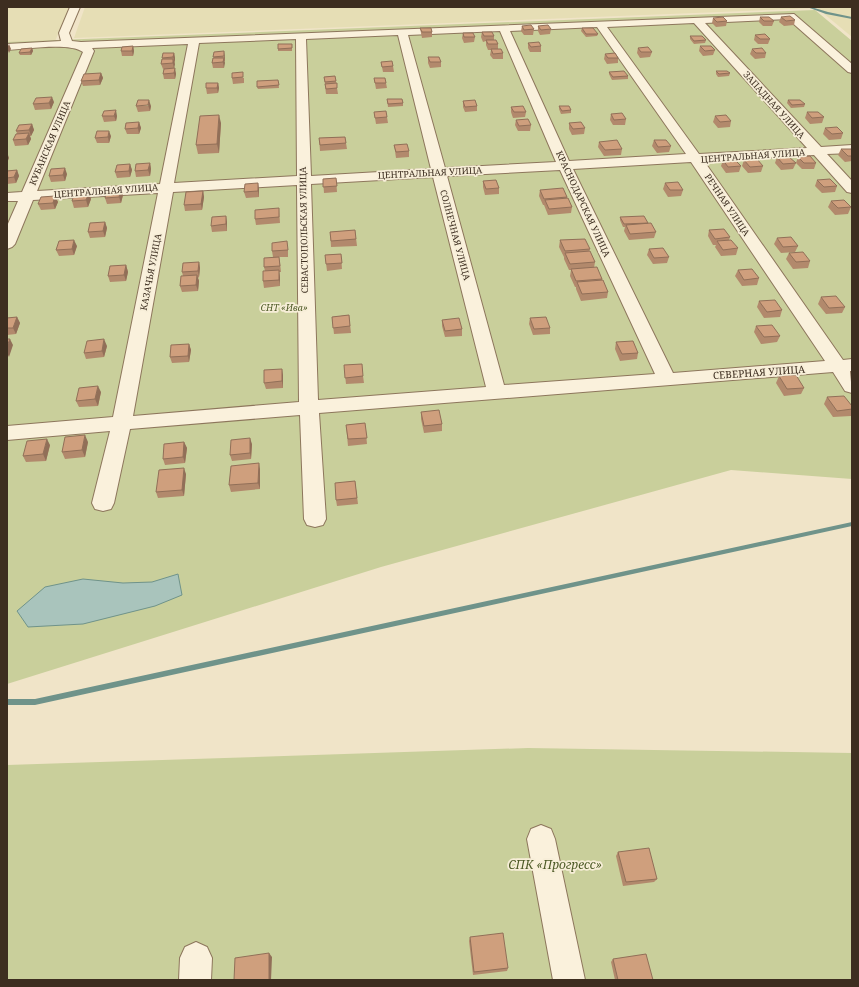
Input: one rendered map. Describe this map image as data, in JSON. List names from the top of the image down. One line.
{"streets":{"street":["ЗАПАДНАЯ УЛИЦА","КУБАНСКАЯ УЛИЦА","ЦЕНТРАЛЬНАЯ УЛИЦА","КРАСНОДАРСКАЯ УЛИЦА","РЕЧНАЯ УЛИЦА","СЕВАСТОПОЛЬСКАЯ УЛИЦА","СОЛНЕЧНАЯ УЛИЦА","КАЗАЧЬЯ УЛИЦА","СЕВЕРНАЯ УЛИЦА"]},"crossings":[["ЗАПАДНАЯ УЛИЦА","ЦЕНТРАЛЬНАЯ УЛИЦА"],["КУБАНСКАЯ УЛИЦА","ЦЕНТРАЛЬНАЯ УЛИЦА"],["ЦЕНТРАЛЬНАЯ УЛИЦА","КРАСНОДАРСКАЯ УЛИЦА"],["ЦЕНТРАЛЬНАЯ УЛИЦА","РЕЧНАЯ УЛИЦА"],["ЦЕНТРАЛЬНАЯ УЛИЦА","СЕВАСТОПОЛЬСКАЯ УЛИЦА"],["ЦЕНТРАЛЬНАЯ УЛИЦА","СОЛНЕЧНАЯ УЛИЦА"],["ЦЕНТРАЛЬНАЯ УЛИЦА","КАЗАЧЬЯ УЛИЦА"],["КРАСНОДАРСКАЯ УЛИЦА","СЕВЕРНАЯ УЛИЦА"],["РЕЧНАЯ УЛИЦА","СЕВЕРНАЯ УЛИЦА"],["СЕВАСТОПОЛЬСКАЯ УЛИЦА","СЕВЕРНАЯ УЛИЦА"],["СОЛНЕЧНАЯ УЛИЦА","СЕВЕРНАЯ УЛИЦА"],["КАЗАЧЬЯ УЛИЦА","СЕВЕРНАЯ УЛИЦА"]],"parks":["СНТ «Ива»","СПК «Прогресс»"]}
